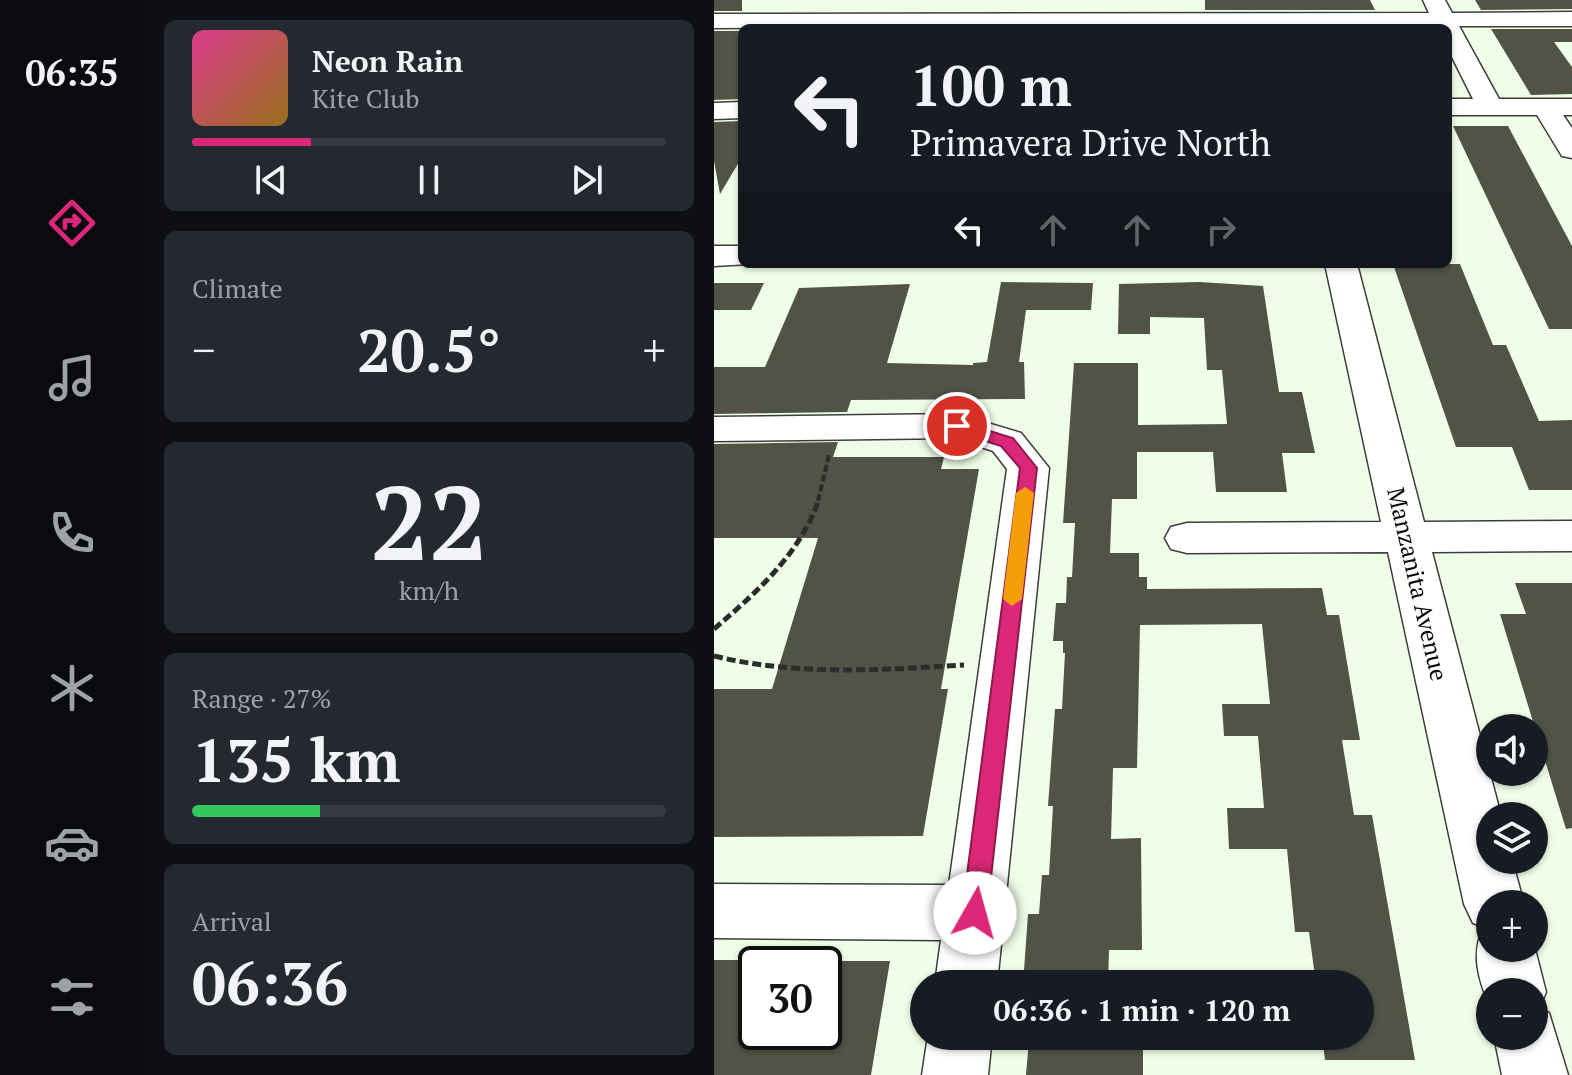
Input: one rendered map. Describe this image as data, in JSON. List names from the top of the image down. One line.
{"streets":{"street":["Manzanita Avenue"]},"page":{"tabs":"06:35","turn":["100 m","Primavera Drive North"],"song":["Neon Rain","Kite Club"],"tile":["Climate",["22","km/h"],["Range · 27%","135 km"],["Arrival","06:36"]],"heat":["−","20.5°","+"],"map_buttons":["+","−"],"limit":"30","trip":"06:36 · 1 min · 120 m"}}
